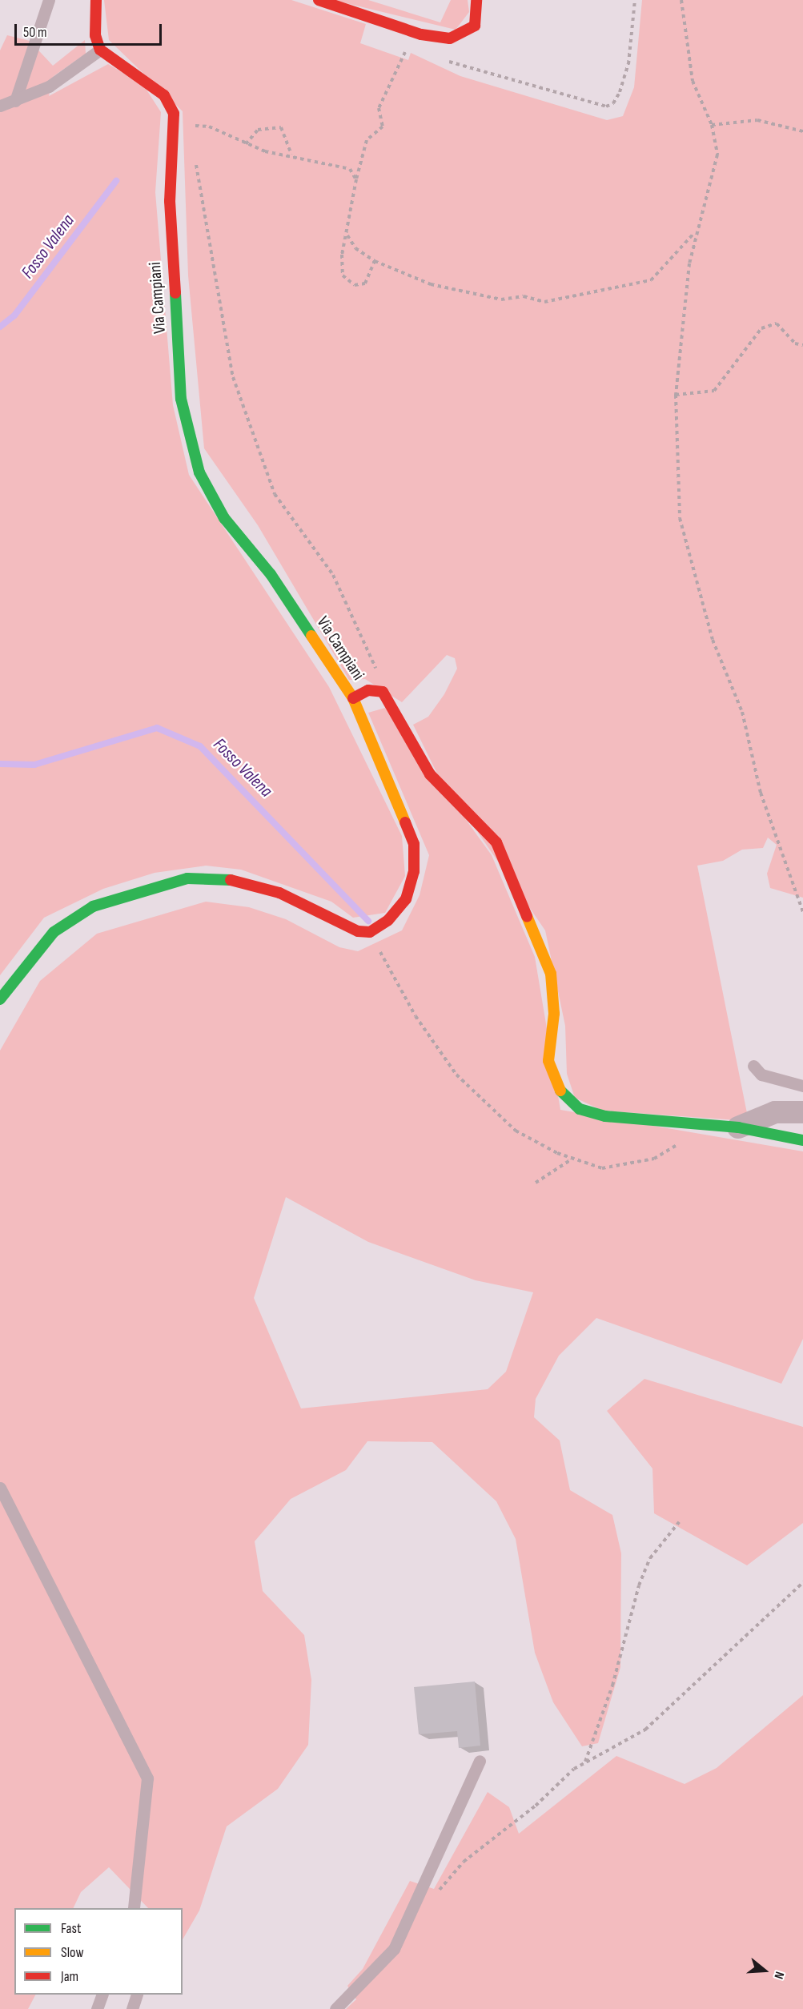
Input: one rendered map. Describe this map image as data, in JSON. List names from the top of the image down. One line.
{"streets":{"street":["Via Campiani"]},"water":["Fosso Valena"],"legend":["Fast","Slow","Jam"],"scale_bar":"50 m","north":"right"}
